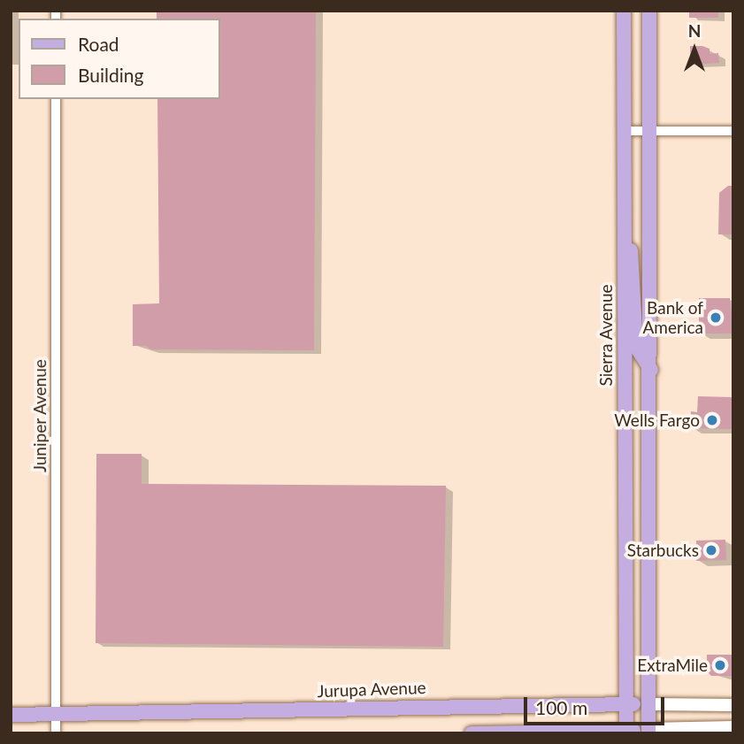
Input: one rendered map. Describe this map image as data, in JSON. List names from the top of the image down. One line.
{"streets":{"main road":["Sierra Avenue","Jurupa Avenue"],"street":["Juniper Avenue"]},"crossings":[["Sierra Avenue","Jurupa Avenue"],["Juniper Avenue","Jurupa Avenue"]],"places":["Bank of America","Wells Fargo","Starbucks","ExtraMile"],"legend":["Road","Building"],"scale_bar":"100 m","north":"top"}
